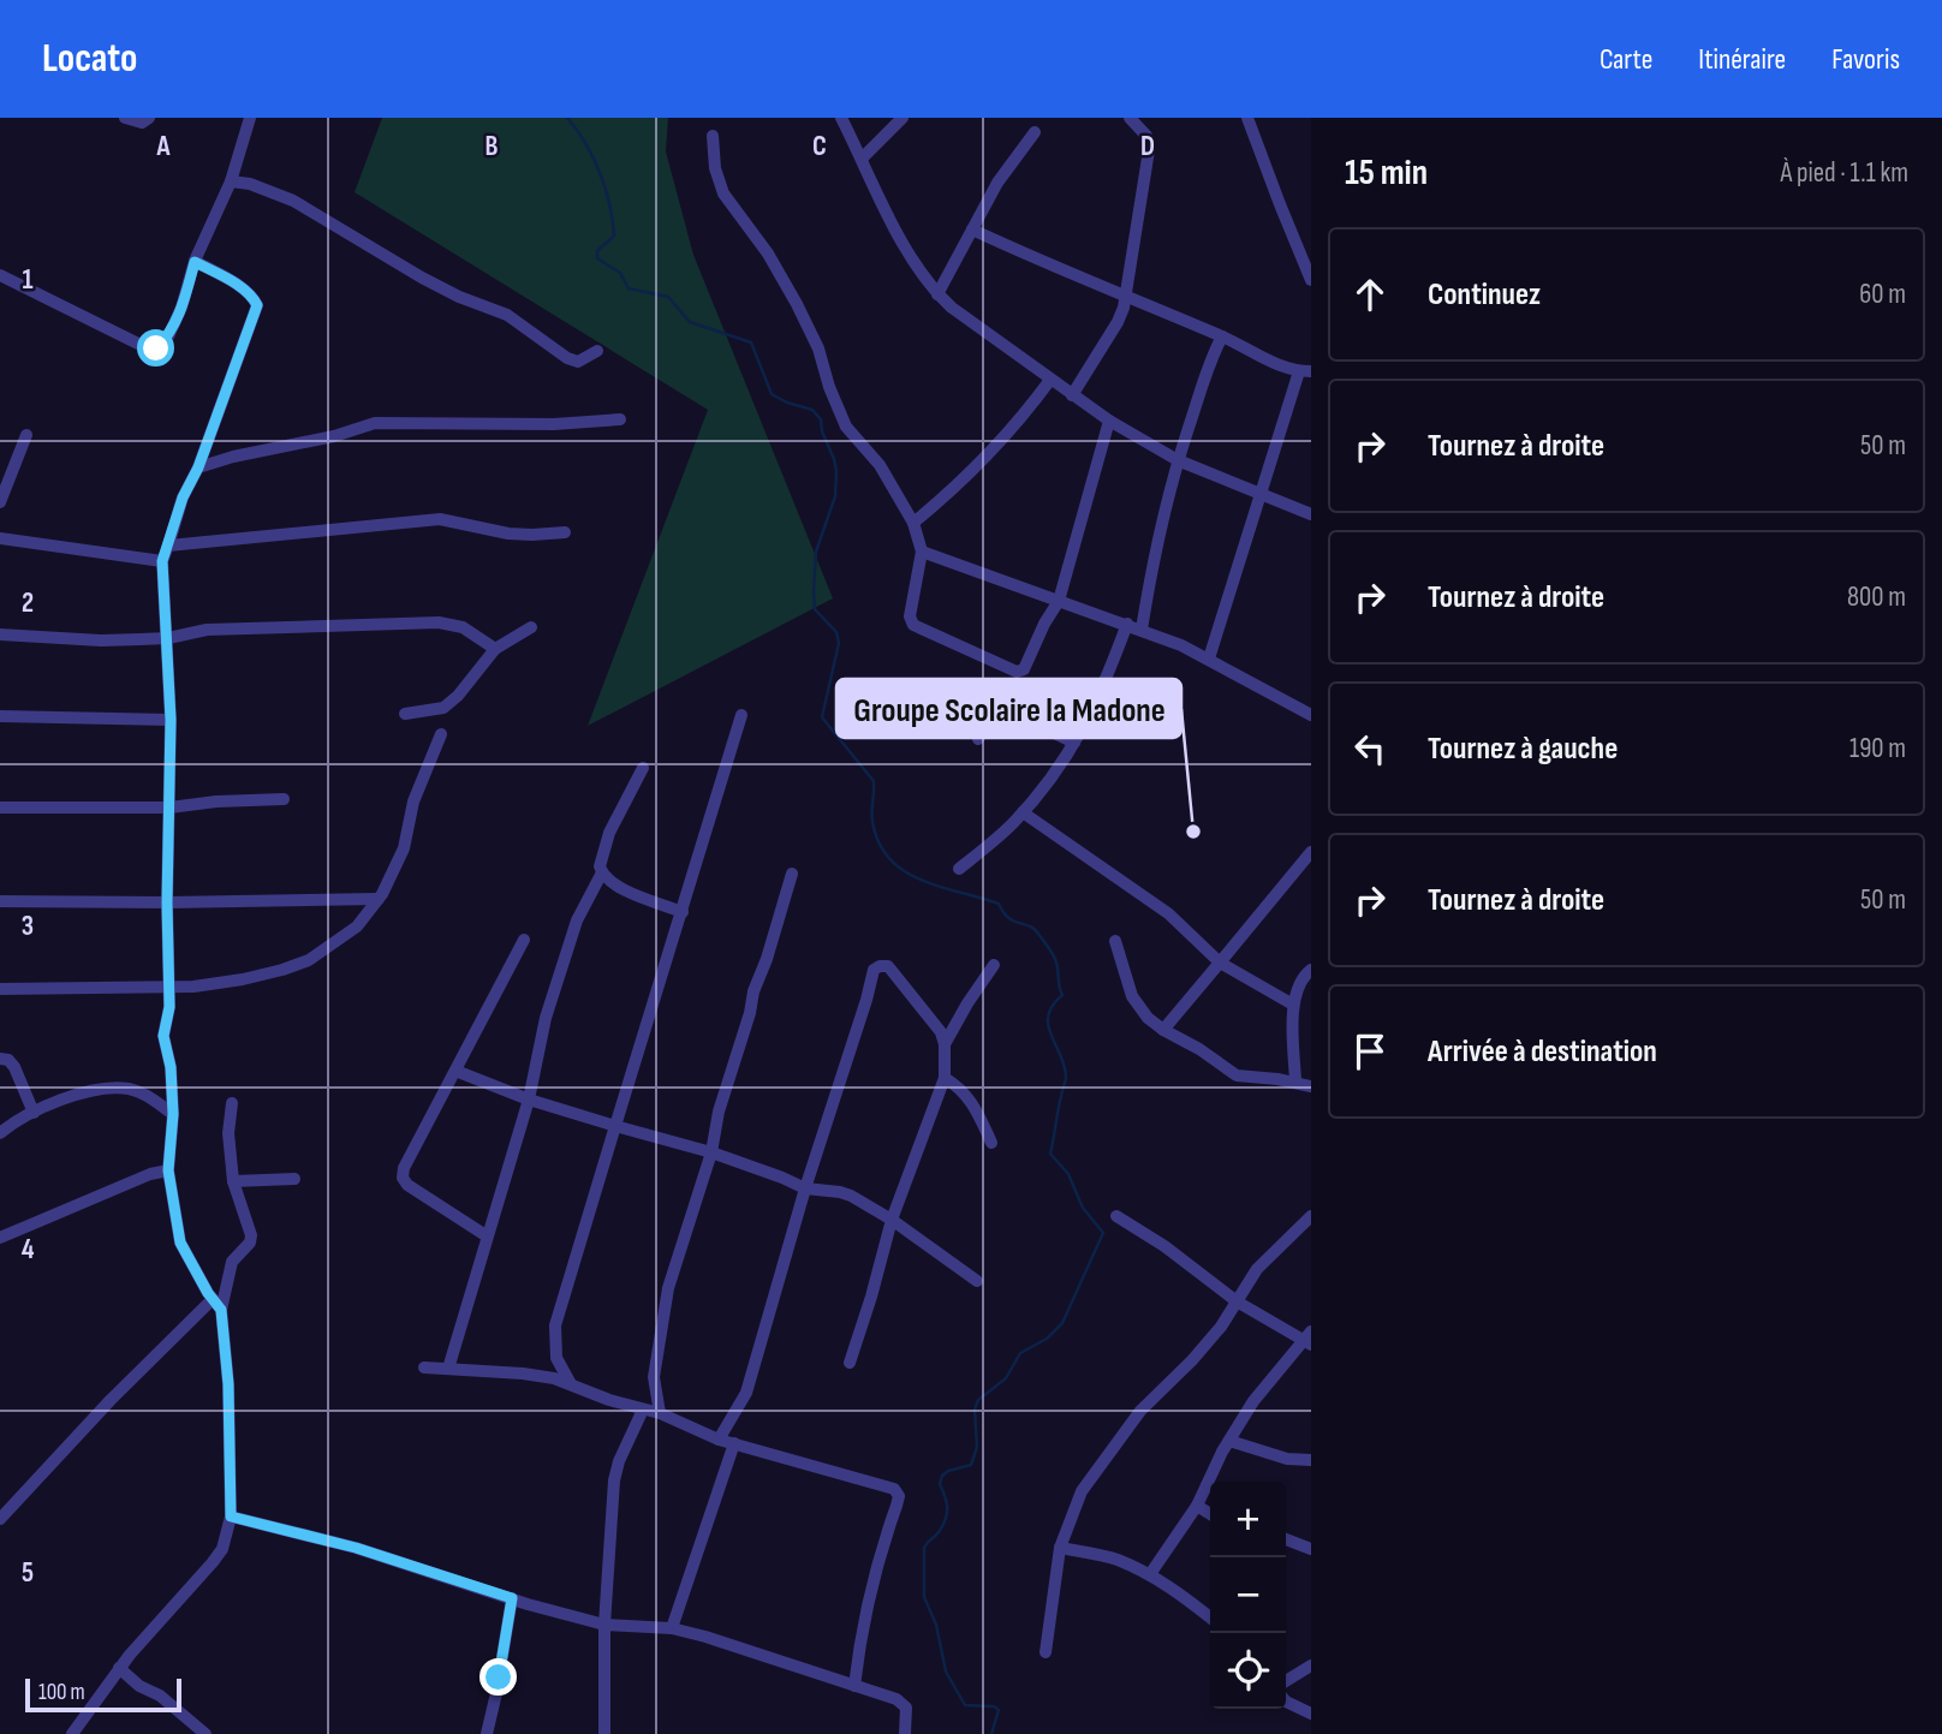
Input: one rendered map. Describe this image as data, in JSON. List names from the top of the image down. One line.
{"places":["Groupe Scolaire la Madone"],"scale_bar":"100 m","page":{"header":"Locato","nav":["Carte","Itinéraire","Favoris"],"heading":["15 min","À pied · 1.1 km"],"list":[["Continuez","60 m"],["Tournez à droite","50 m"],["Tournez à droite","800 m"],["Tournez à gauche","190 m"],["Tournez à droite","50 m"],"Arrivée à destination"],"map_buttons":["+","−"],"scale":"100 m"},"grid":{"columns":["A","B","C","D"],"rows":["1","2","3","4","5"]}}
